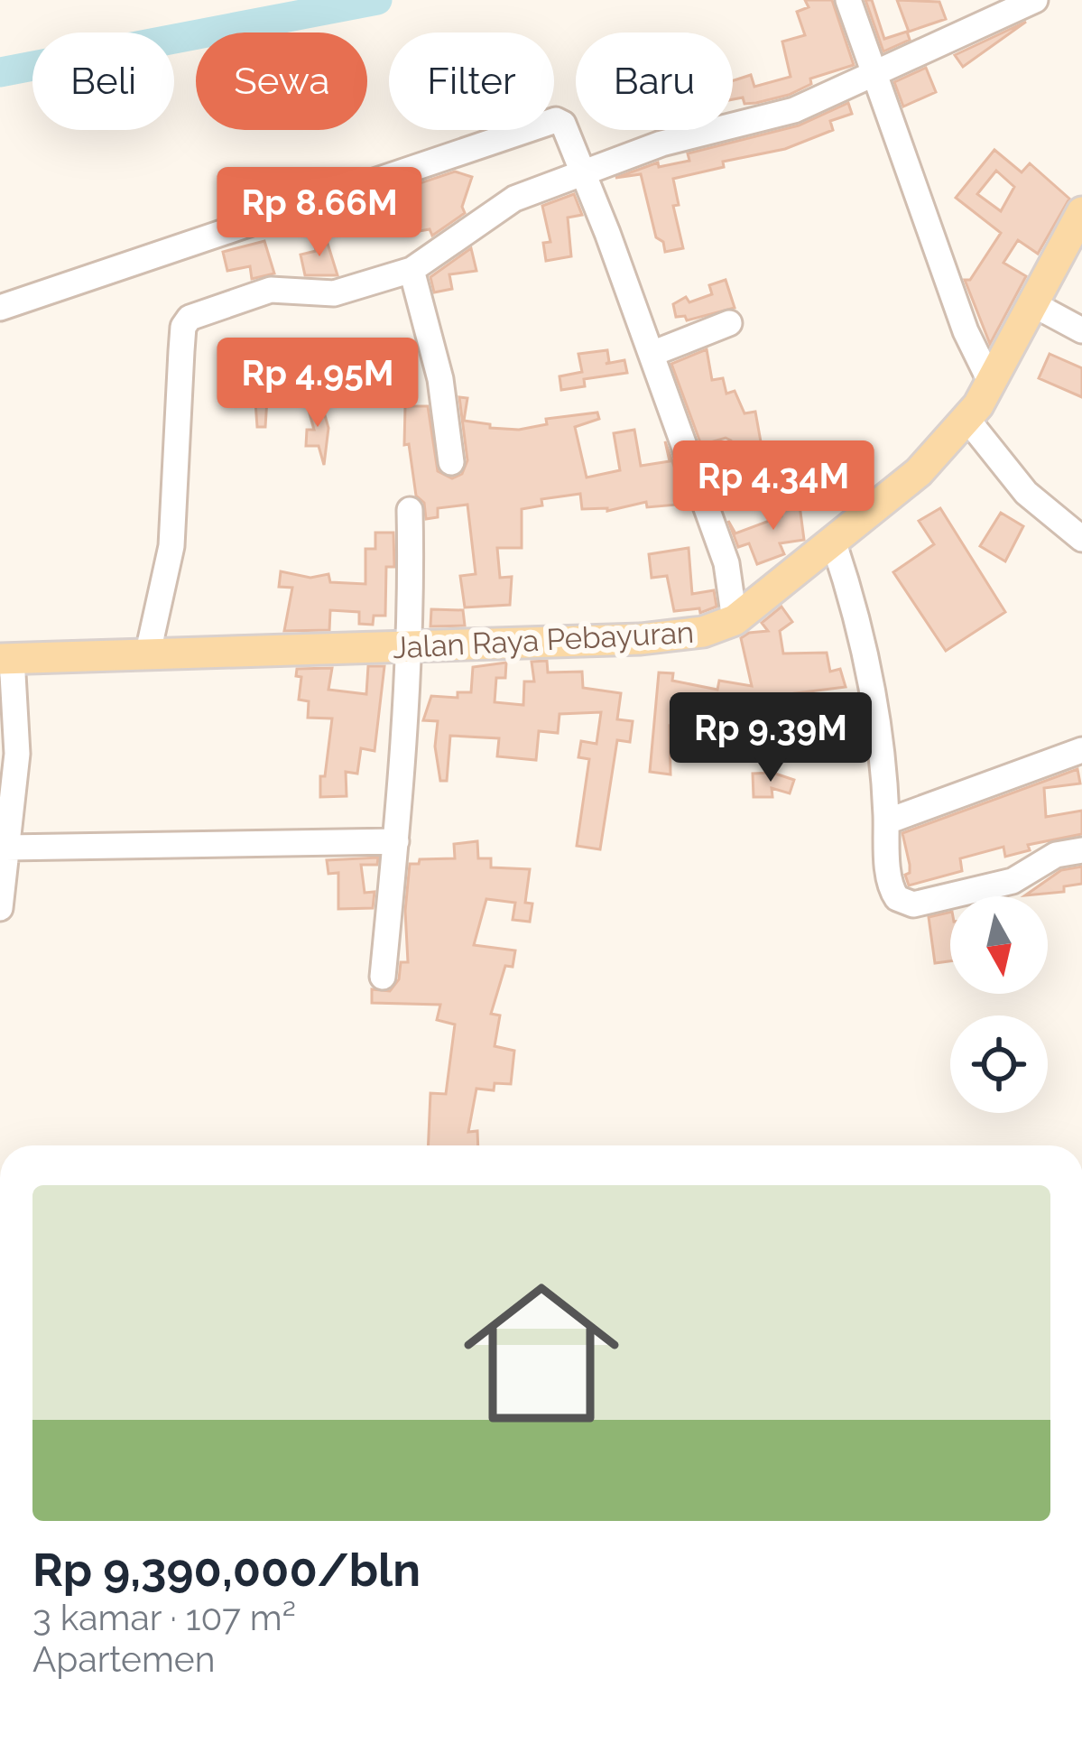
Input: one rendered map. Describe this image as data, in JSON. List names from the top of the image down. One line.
{"streets":{"main road":["Jalan Raya Pebayuran"]},"north":"bottom","page":{"chip":["Beli","Sewa","Filter","Baru"],"price":["Rp 8.66M","Rp 4.95M","Rp 4.34M","Rp 9.39M"],"list":[{"name":"Rp 9,390,000/bln","note":"3 kamar · 107 m² · Apartemen"}]}}
